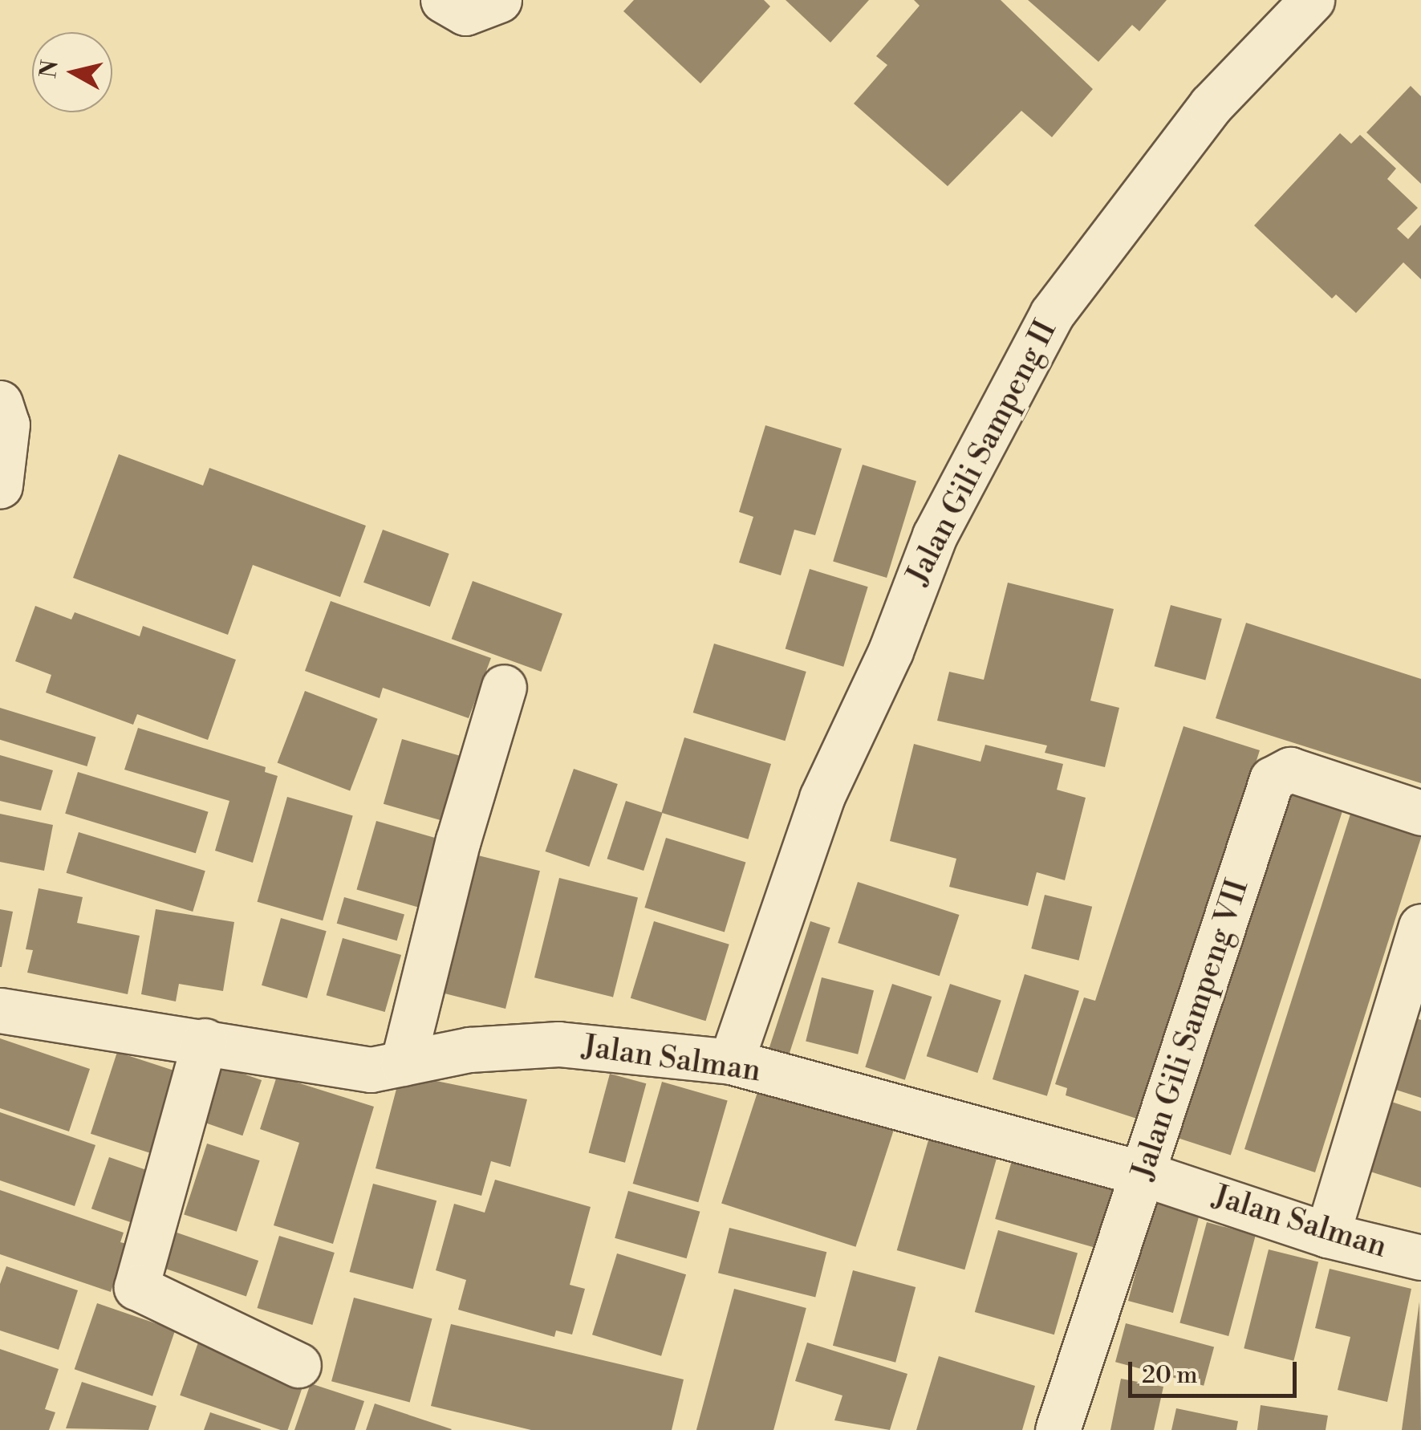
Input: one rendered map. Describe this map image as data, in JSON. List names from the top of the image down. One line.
{"streets":{"street":["Jalan Gili Sampeng II","Jalan Gili Sampeng VII","Jalan Salman"]},"crossings":[["Jalan Gili Sampeng II","Jalan Salman"],["Jalan Gili Sampeng VII","Jalan Salman"]],"scale_bar":"20 m","north":"left"}
